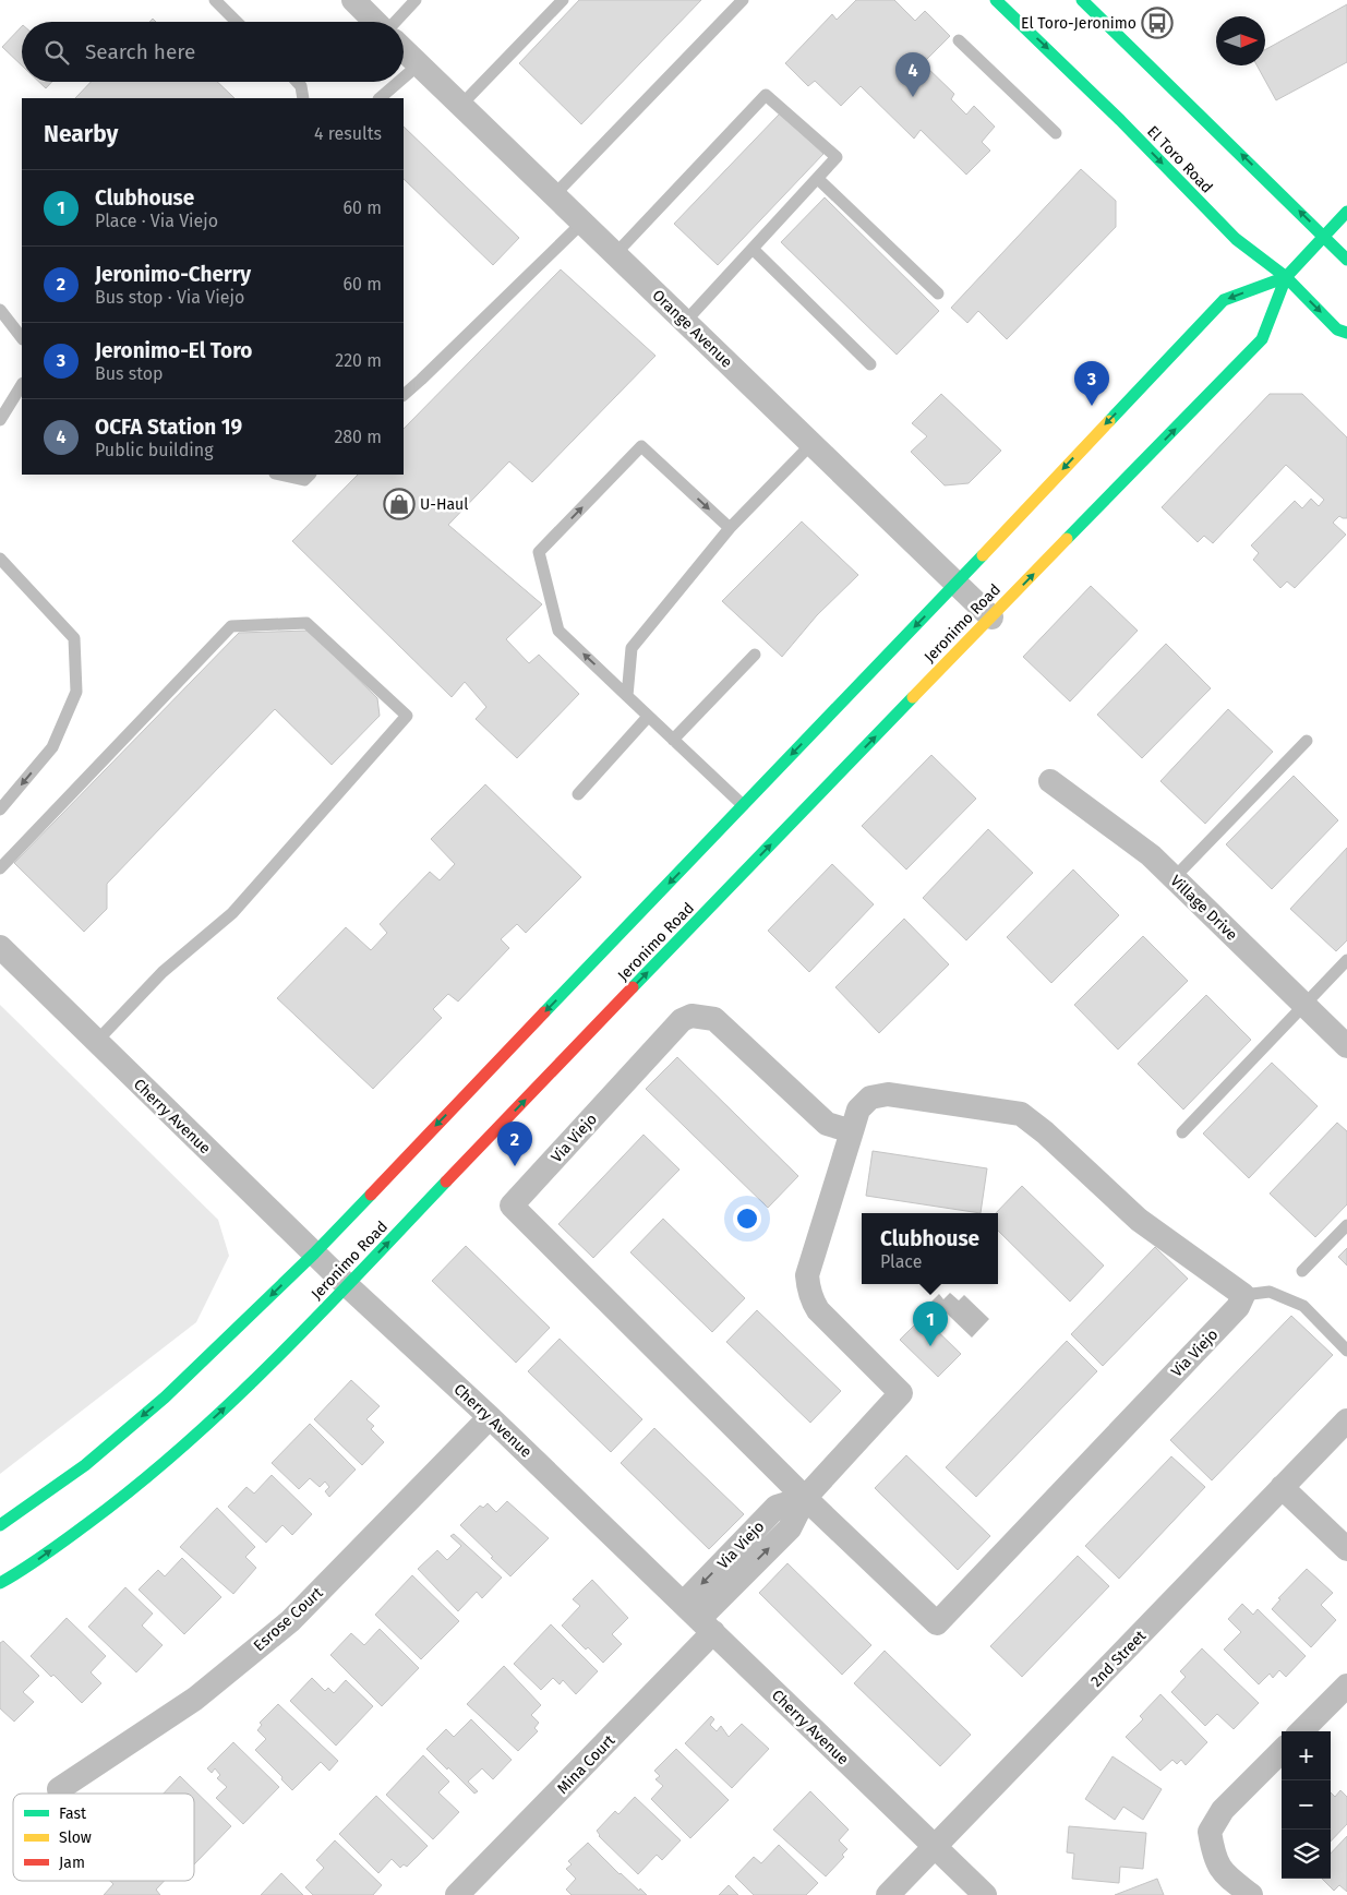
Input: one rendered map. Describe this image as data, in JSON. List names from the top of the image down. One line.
{"streets":{"main road":["El Toro Road","Jeronimo Road"],"street":["Orange Avenue","Village Drive","Cherry Avenue","Via Viejo","Esrose Court","2nd Street","Mina Court"]},"crossings":[["El Toro Road","Jeronimo Road"],["Orange Avenue","Jeronimo Road"],["Jeronimo Road","Cherry Avenue"],["Cherry Avenue","Via Viejo"],["Cherry Avenue","Esrose Court"],["Cherry Avenue","2nd Street"],["Cherry Avenue","Mina Court"],["Via Viejo","Mina Court"]],"places":{"bus stop":["El Toro-Jeronimo"],"shop":["U-Haul"]},"legend":["Fast","Slow","Jam"],"north":"right","page":{"search":"Search here","pins":["4","3","2","1"],"heading":["Nearby","4 results"],"list":[{"mark":"1","name":"Clubhouse","note":"Place · Via Viejo","value":"60 m"},{"mark":"2","name":"Jeronimo-Cherry","note":"Bus stop · Via Viejo","value":"60 m"},{"mark":"3","name":"Jeronimo-El Toro","note":"Bus stop","value":"220 m"},{"mark":"4","name":"OCFA Station 19","note":"Public building","value":"280 m"}],"popup":["Clubhouse","Place"],"map_buttons":["+","−"]}}
